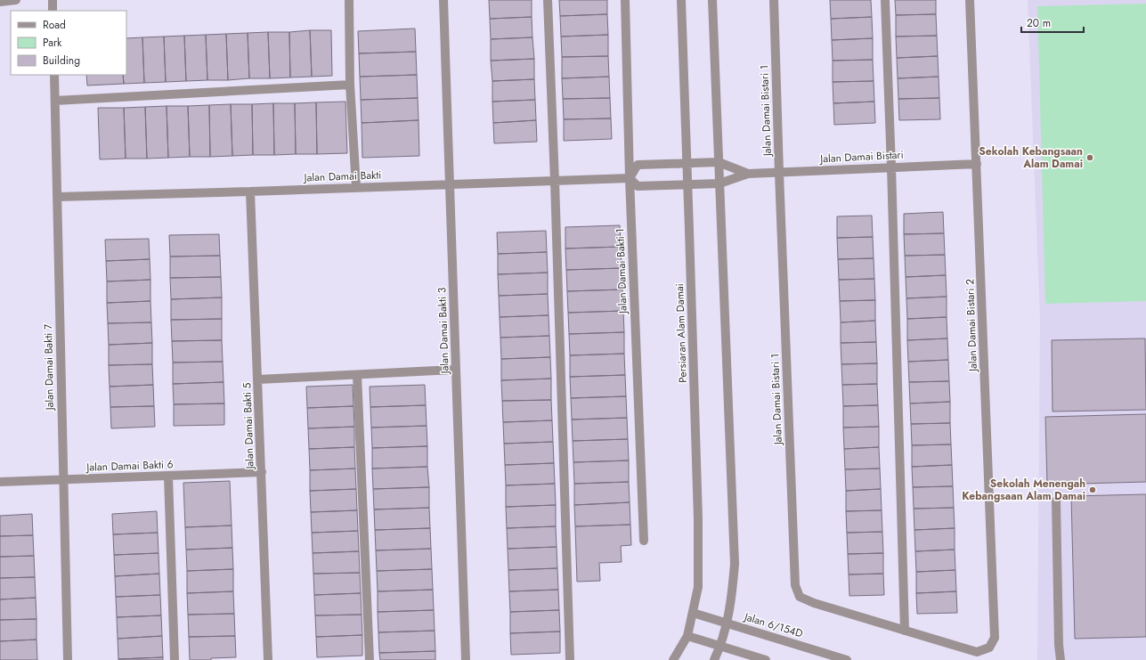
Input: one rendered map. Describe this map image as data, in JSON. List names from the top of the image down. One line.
{"streets":{"street":["Jalan Damai Bistari 1","Jalan Damai Bistari","Jalan Damai Bakti","Jalan Damai Bakti 1","Jalan Damai Bistari 2","Jalan Damai Bakti 3","Persiaran Alam Damai","Jalan Damai Bakti 7","Jalan Damai Bakti 5","Jalan Damai Bakti 6","Jalan 6/154D"]},"crossings":[["Jalan Damai Bistari 1","Jalan Damai Bistari"],["Jalan Damai Bistari 1","Jalan Damai Bistari 2"],["Jalan Damai Bistari","Jalan Damai Bakti"],["Jalan Damai Bistari","Jalan Damai Bistari 2"],["Jalan Damai Bistari","Persiaran Alam Damai"],["Jalan Damai Bakti","Jalan Damai Bakti 1"],["Jalan Damai Bakti","Jalan Damai Bakti 3"],["Jalan Damai Bakti","Persiaran Alam Damai"],["Jalan Damai Bakti","Jalan Damai Bakti 7"],["Jalan Damai Bakti","Jalan Damai Bakti 5"],["Persiaran Alam Damai","Jalan 6/154D"],["Jalan Damai Bakti 7","Jalan Damai Bakti 6"],["Jalan Damai Bakti 5","Jalan Damai Bakti 6"]],"places":["Sekolah Kebangsaan Alam Damai","Sekolah Menengah Kebangsaan Alam Damai"],"legend":["Road","Park","Building"],"scale_bar":"20 m"}
